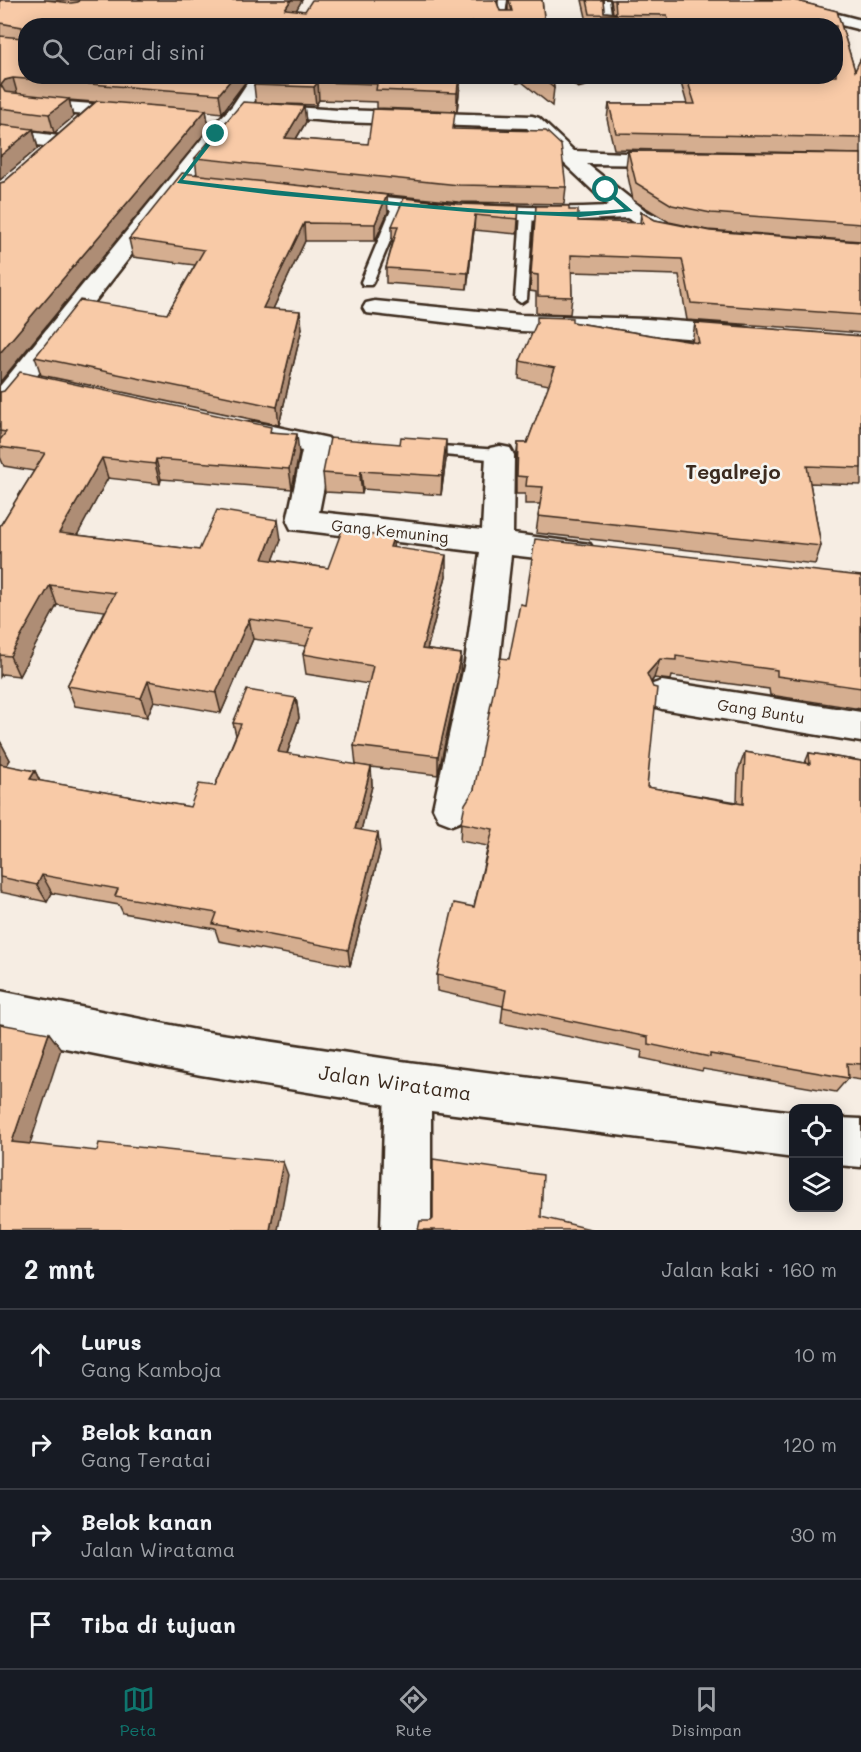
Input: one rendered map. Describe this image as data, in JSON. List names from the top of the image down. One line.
{"streets":{"street":["Gang Kemuning","Gang Buntu","Jalan Wiratama"]},"districts":["Tegalrejo"],"page":{"search":"Cari di sini","heading":["2 mnt","Jalan kaki · 160 m"],"list":[["Lurus","Gang Kamboja","10 m"],["Belok kanan","Gang Teratai","120 m"],["Belok kanan","Jalan Wiratama","30 m"],"Tiba di tujuan"],"nav":["Peta","Rute","Disimpan"]}}
